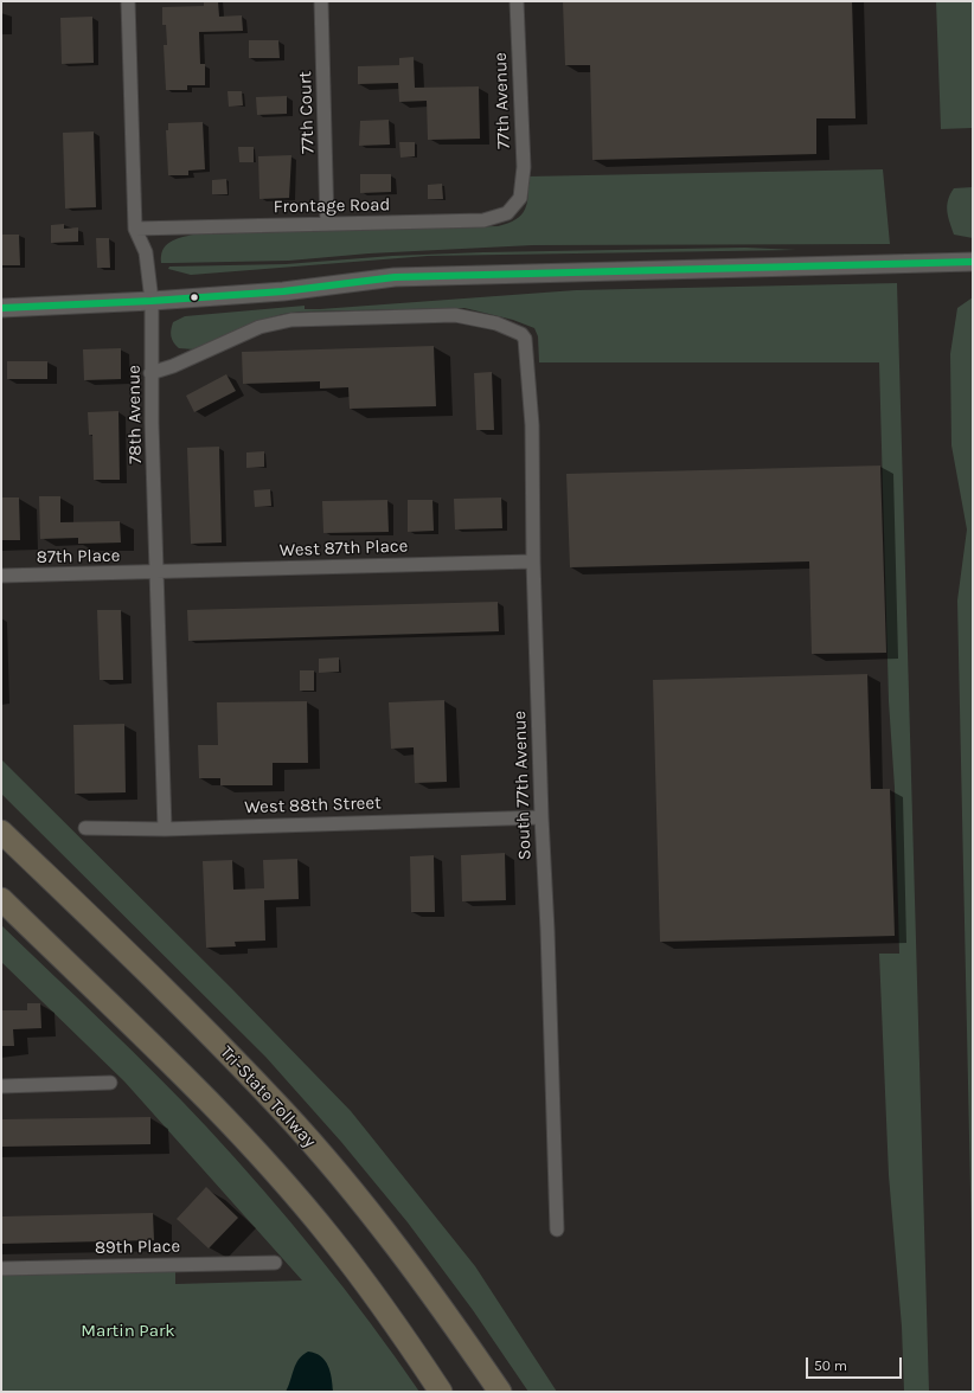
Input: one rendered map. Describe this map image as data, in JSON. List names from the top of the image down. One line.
{"streets":{"highway":["Tri-State Tollway"],"street":["77th Avenue","77th Court","Frontage Road","78th Avenue","West 87th Place","87th Place","South 77th Avenue","West 88th Street","89th Place"]},"crossings":[["77th Avenue","Frontage Road"],["77th Court","Frontage Road"],["Frontage Road","78th Avenue"],["78th Avenue","West 87th Place"],["78th Avenue","87th Place"],["78th Avenue","South 77th Avenue"],["78th Avenue","West 88th Street"],["West 87th Place","87th Place"],["West 87th Place","South 77th Avenue"],["South 77th Avenue","West 88th Street"]],"parks":["Martin Park"],"scale_bar":"50 m"}
